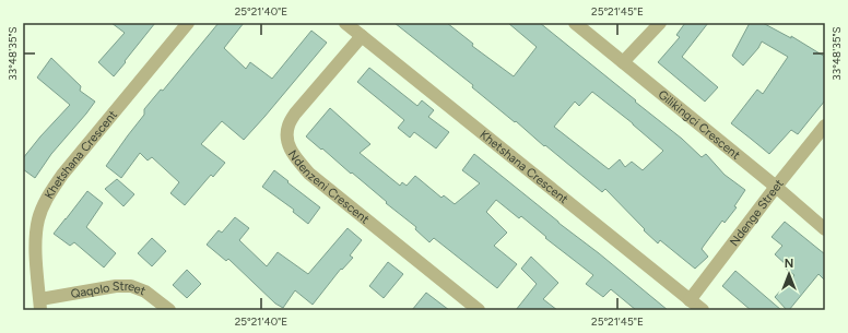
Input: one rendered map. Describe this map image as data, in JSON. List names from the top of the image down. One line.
{"streets":{"street":["Gilikingci Crescent","Khetshana Crescent","Ndenzeni Crescent","Ndenge Street","Qaqolo Street"]},"crossings":[["Gilikingci Crescent","Ndenge Street"],["Khetshana Crescent","Ndenzeni Crescent"],["Khetshana Crescent","Ndenge Street"],["Khetshana Crescent","Qaqolo Street"]],"north":"top","coordinates":["25°21'40\"E","25°21'45\"E","33°48'35\"S"]}
